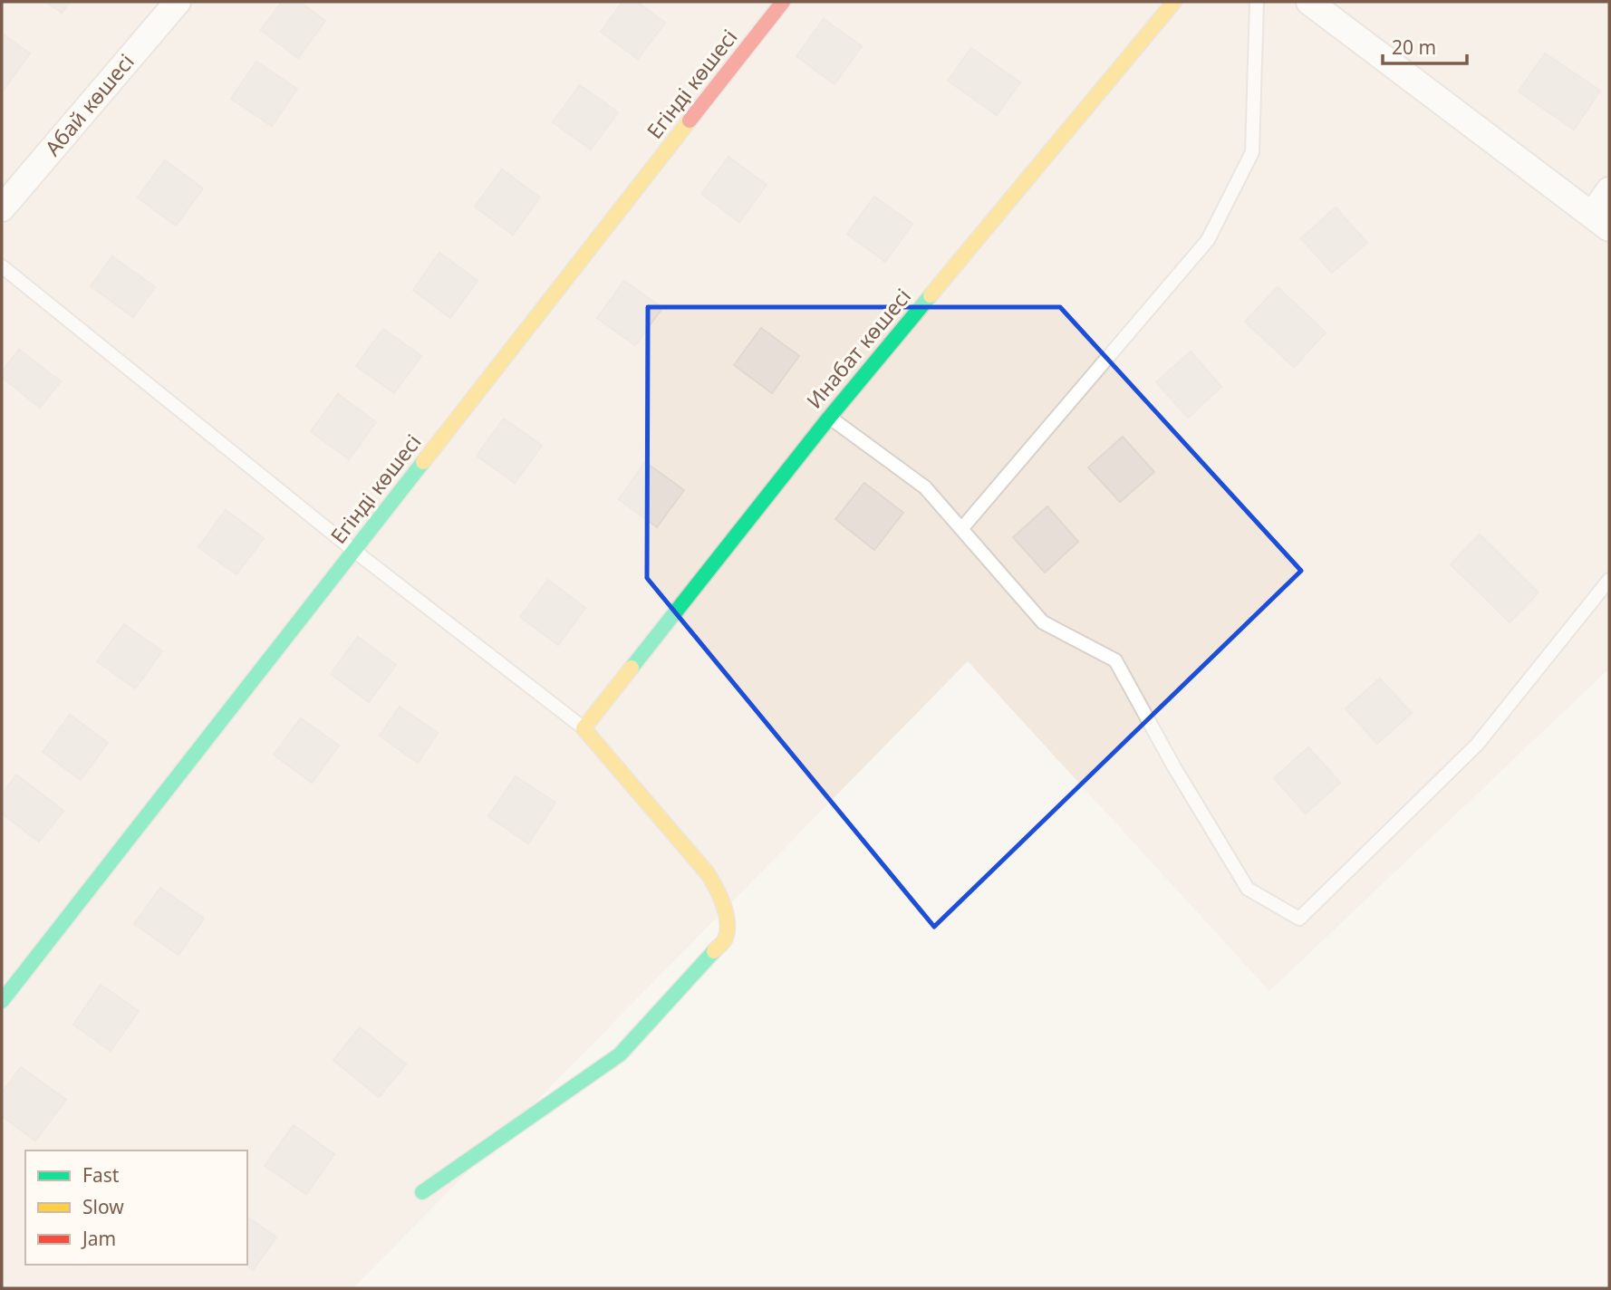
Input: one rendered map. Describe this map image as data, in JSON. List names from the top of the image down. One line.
{"streets":{"street":["Егінді көшесі","Абай көшесі","Инабат көшесі"]},"legend":["Fast","Slow","Jam"],"scale_bar":"20 m"}
